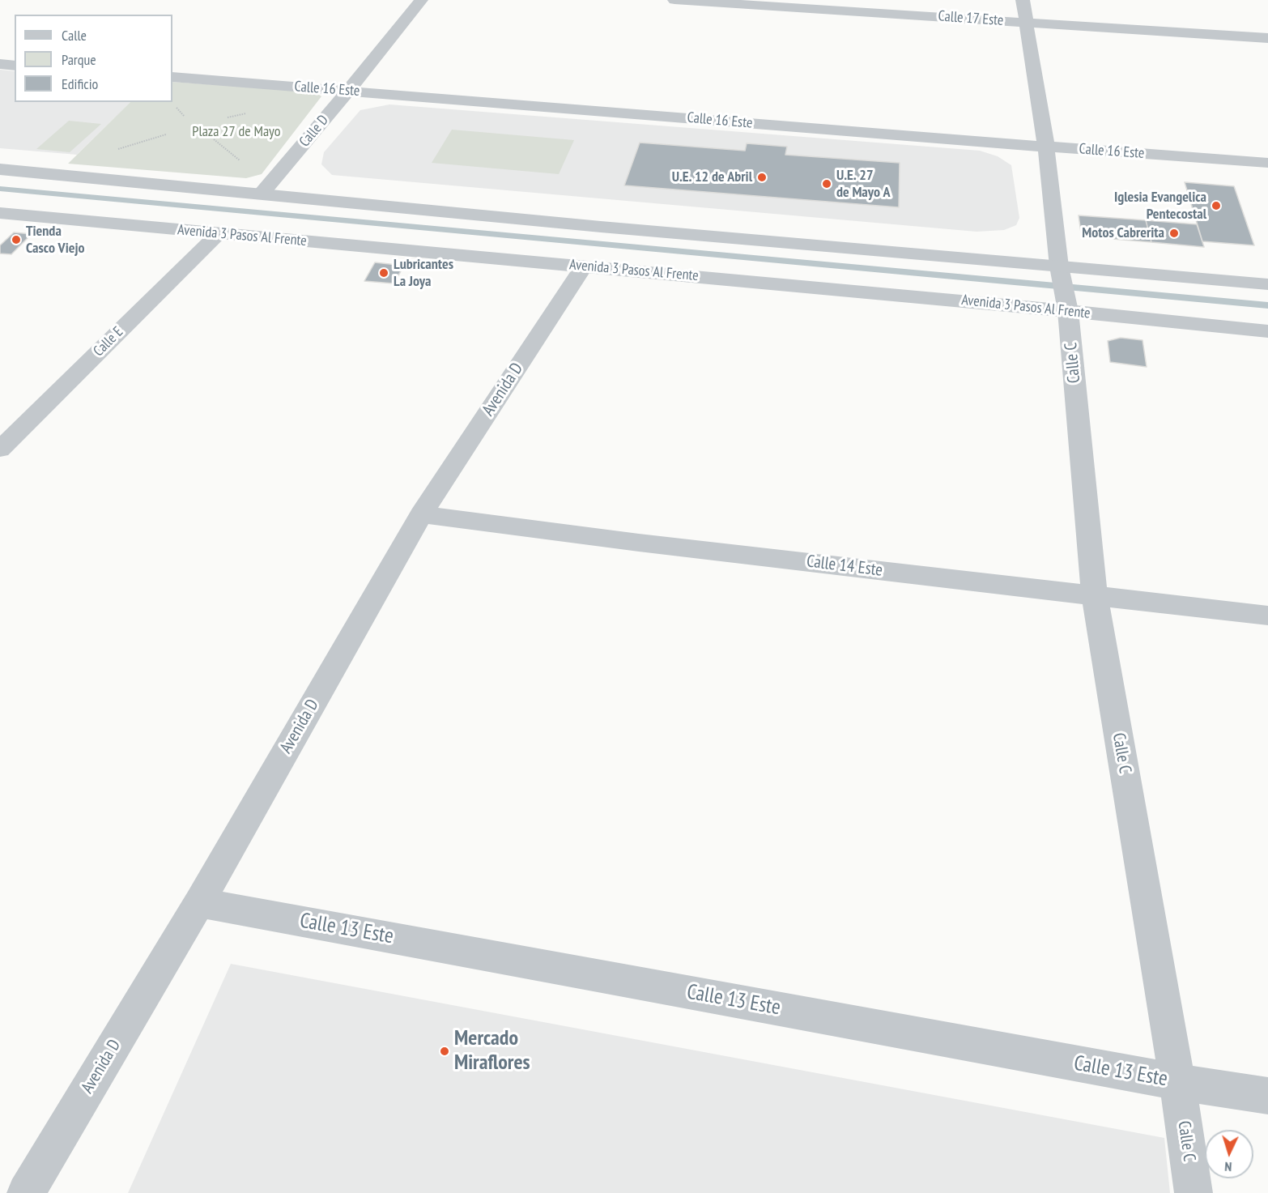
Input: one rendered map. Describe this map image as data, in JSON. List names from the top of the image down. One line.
{"streets":{"street":["Calle 17 Este","Calle 16 Este","Calle D","Avenida 3 Pasos Al Frente","Calle E","Calle C","Avenida D","Calle 14 Este","Calle 13 Este"]},"crossings":[["Calle 16 Este","Calle D"],["Avenida 3 Pasos Al Frente","Calle E"],["Avenida 3 Pasos Al Frente","Calle C"],["Avenida 3 Pasos Al Frente","Avenida D"],["Calle C","Calle 14 Este"],["Calle C","Calle 13 Este"],["Avenida D","Calle 14 Este"],["Avenida D","Calle 13 Este"]],"parks":["Plaza 27 de Mayo"],"places":["U.E. 12 de Abril","U.E. 27 de Mayo A","Iglesia Evangelica Pentecostal","Motos Cabrerita","Tienda Casco Viejo","Lubricantes La Joya","Mercado Miraflores"],"legend":["Calle","Parque","Edificio"],"north":"bottom"}
